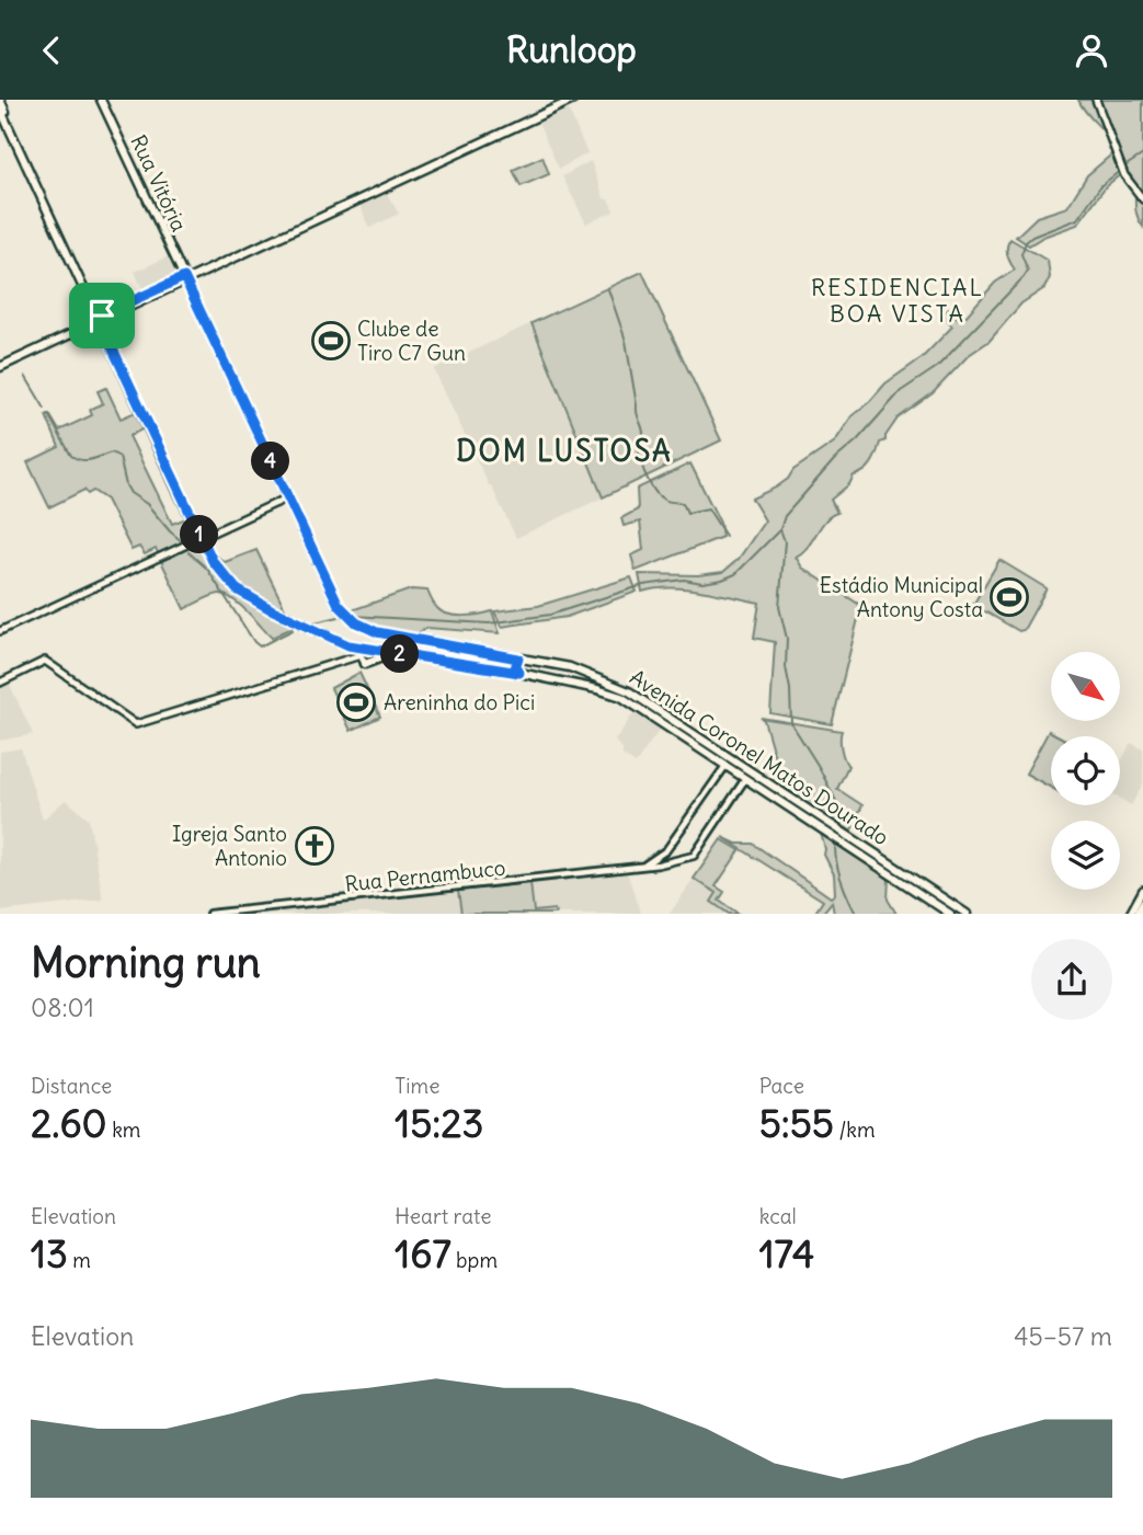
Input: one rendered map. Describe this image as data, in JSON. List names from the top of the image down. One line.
{"streets":{"main road":["Rua Vitória","Avenida Coronel Matos Dourado"],"street":["Rua Pernambuco"]},"crossings":[["Rua Vitória","Avenida Coronel Matos Dourado"],["Avenida Coronel Matos Dourado","Rua Pernambuco"]],"districts":["RESIDENCIAL BOA VISTA","DOM LUSTOSA"],"places":{"sports":["Clube de Tiro C7 Gun","Estádio Municipal Antony Costa","Areninha do Pici"],"church":["Igreja Santo Antonio"]},"north":"bottom right","page":{"header":"Runloop","pins":["4","1","2"],"heading":["Morning run","08:01"],"stats":[["Distance","2.60 km"],["Time","15:23"],["Pace","5:55 /km"],["Elevation","13 m"],["Heart rate","167 bpm"],["kcal","174"]],"chart":["Elevation","45–57 m"]}}
